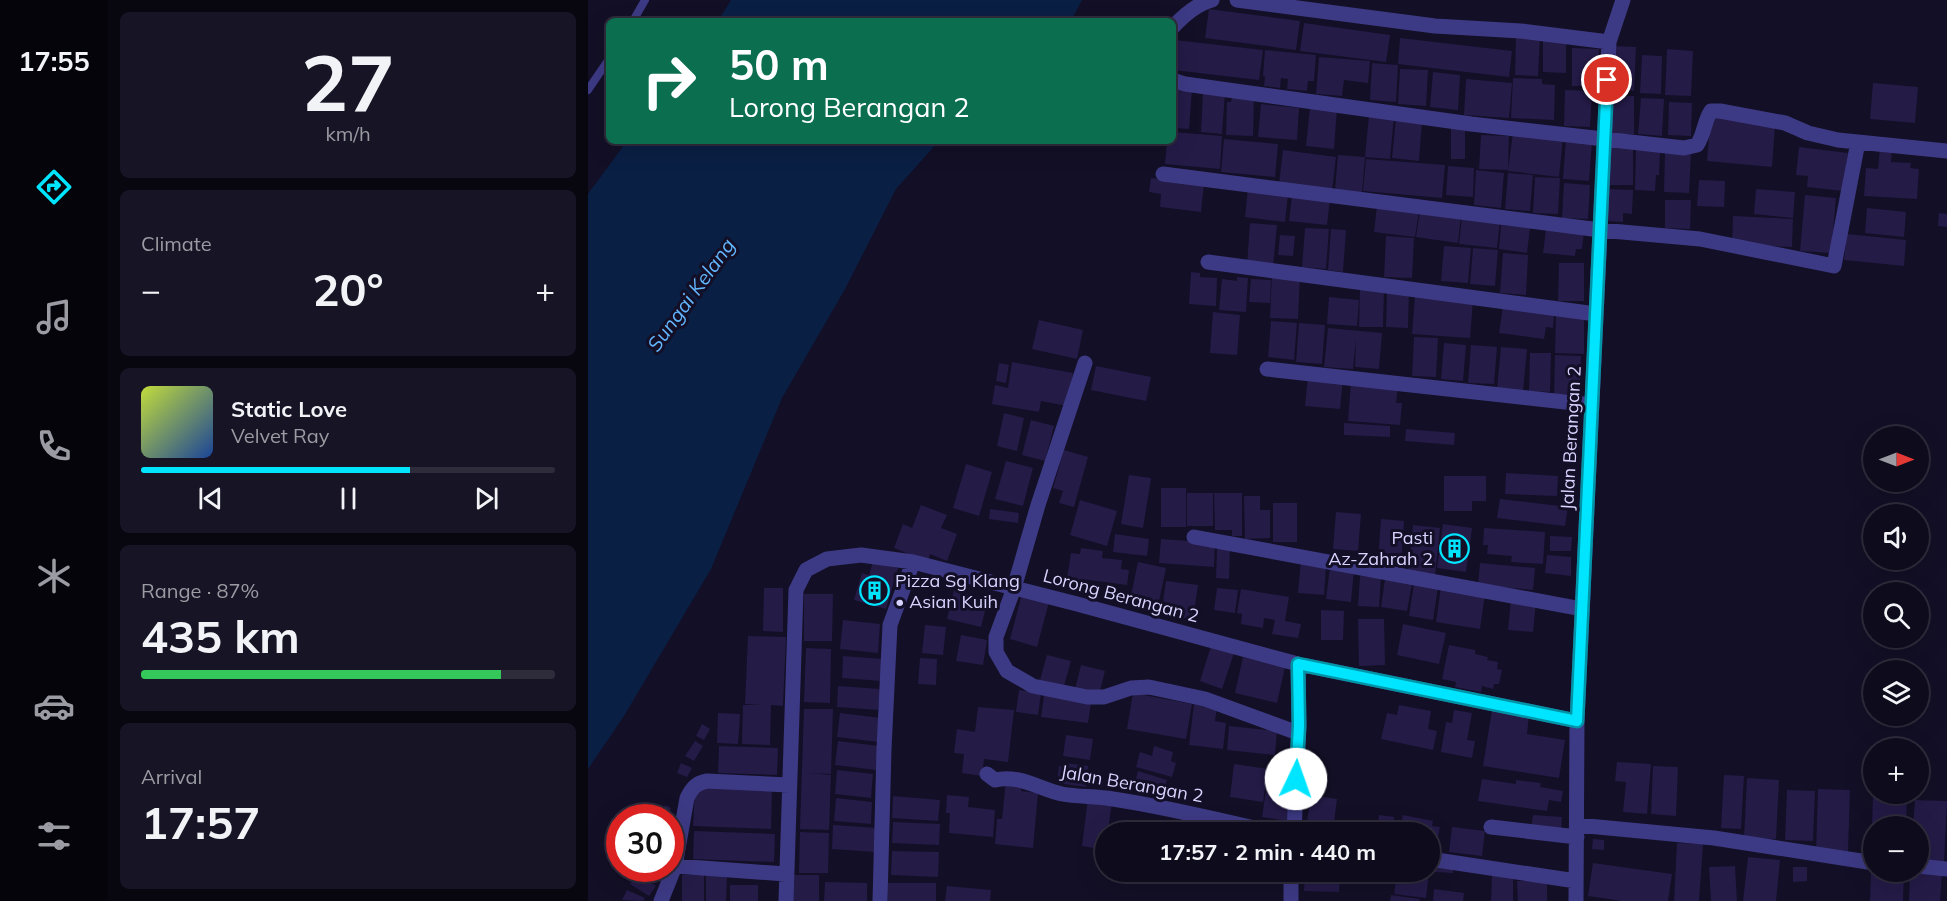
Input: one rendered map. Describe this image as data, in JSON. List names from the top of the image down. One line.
{"streets":{"street":["Jalan Berangan 2","Lorong Berangan 2"]},"crossings":[["Jalan Berangan 2","Lorong Berangan 2"]],"water":["Sungai Kelang"],"places":{"building":["Pasti Az-Zahrah 2","Pizza Sg Klang • Asian Kuih"]},"north":"right","page":{"tabs":"17:55","tile":[["27","km/h"],"Climate",["Range · 87%","435 km"],["Arrival","17:57"]],"turn":["50 m","Lorong Berangan 2"],"heat":["−","20°","+"],"song":["Static Love","Velvet Ray"],"map_buttons":["+","−"],"limit":"30","trip":"17:57 · 2 min · 440 m"}}
